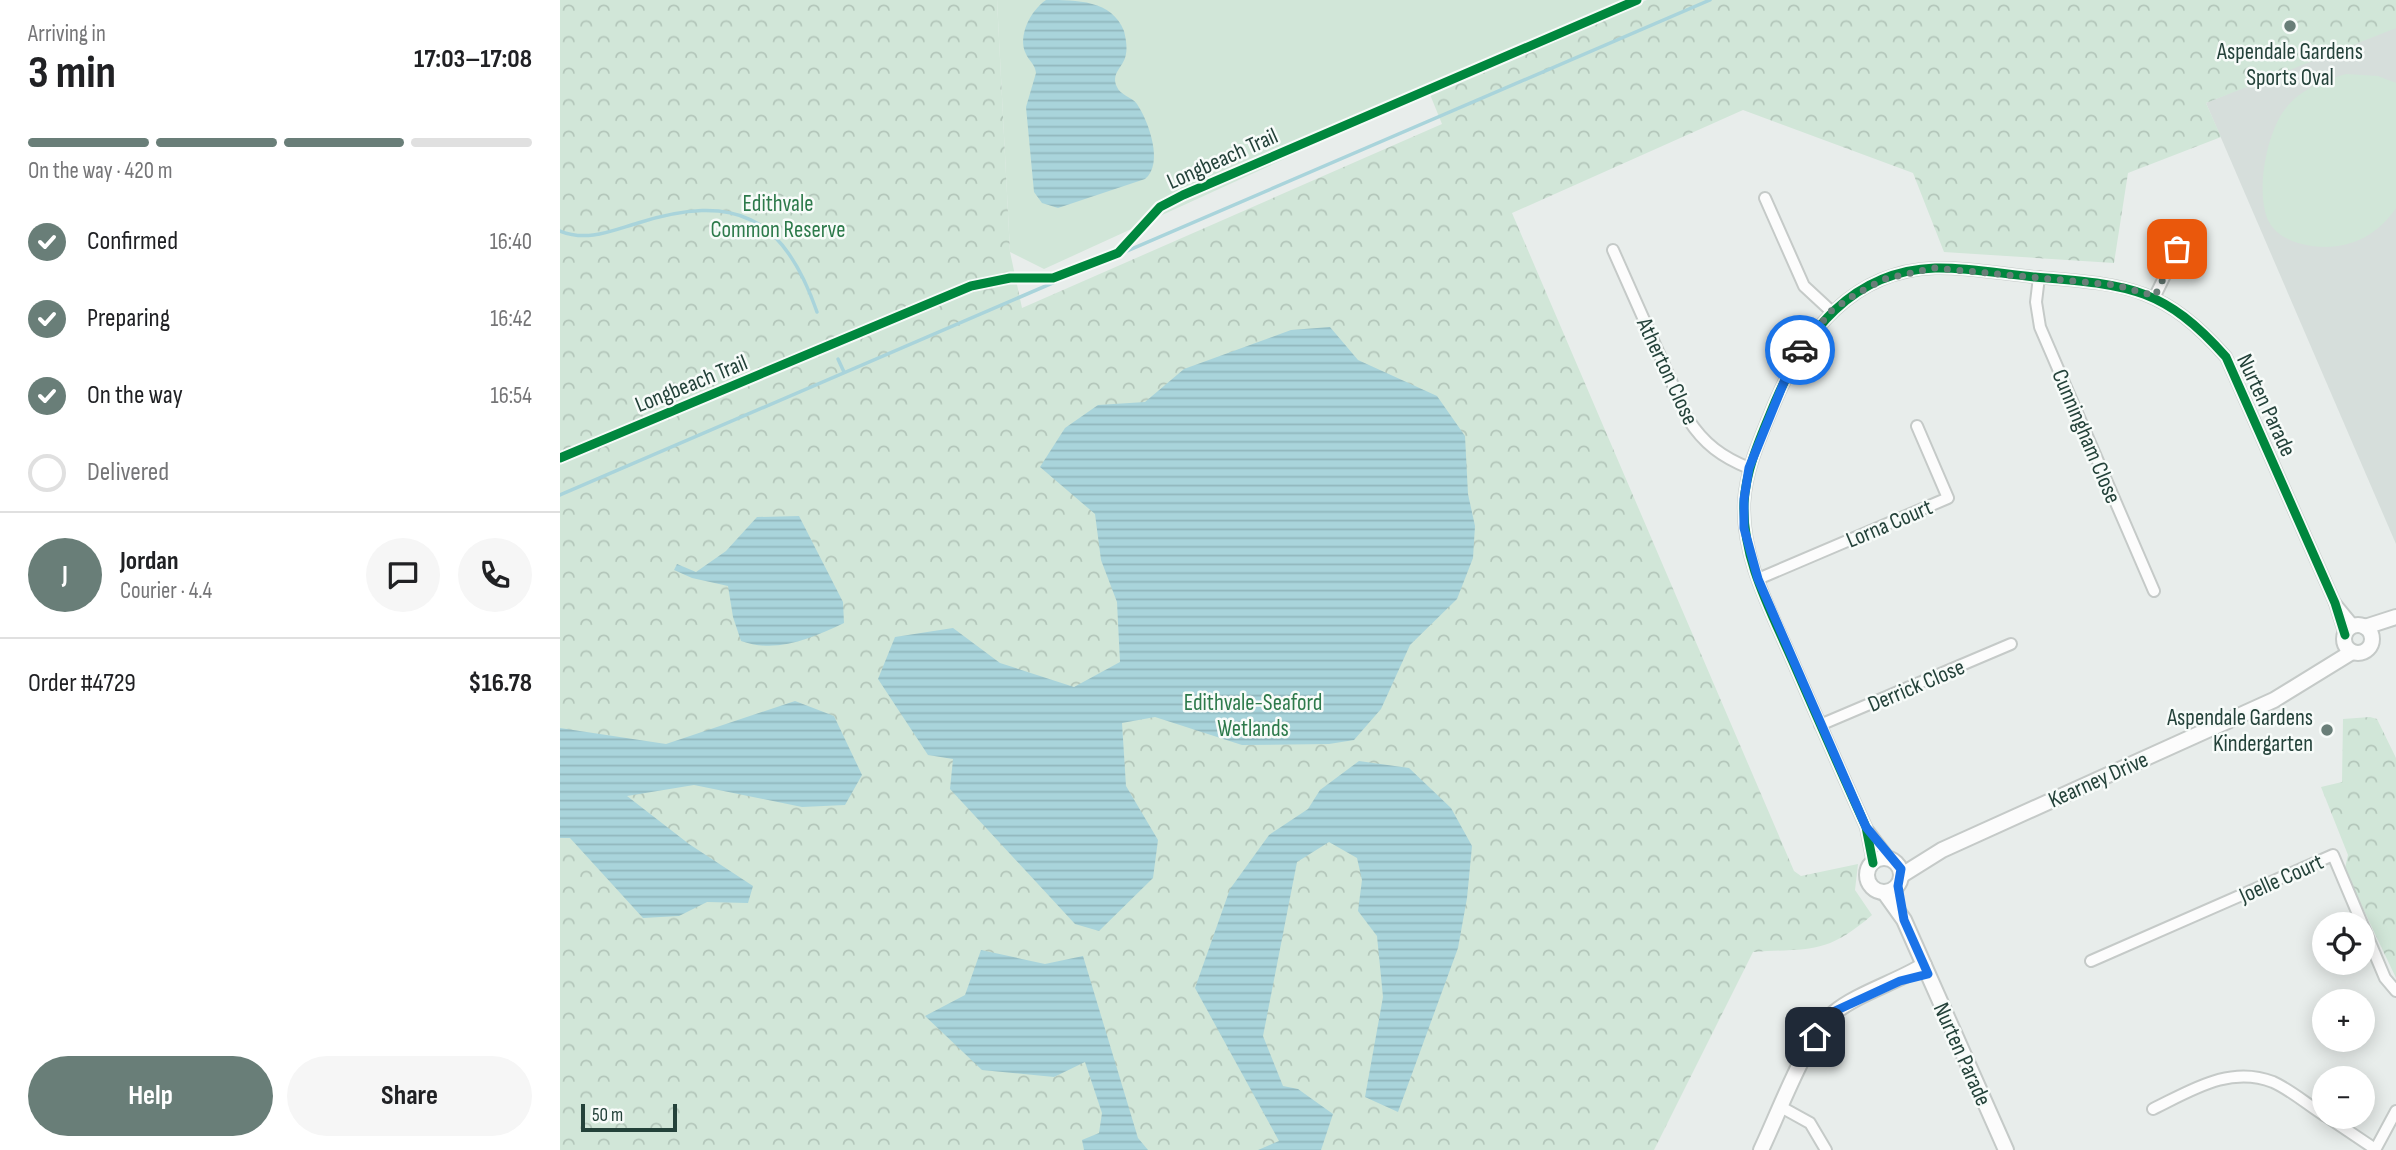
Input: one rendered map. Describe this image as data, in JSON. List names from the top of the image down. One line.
{"streets":{"street":["Atherton Close","Nurten Parade","Cunningham Close","Lorna Court","Derrick Close","Kearney Drive","Joelle Court"],"cycle path":["Longbeach Trail"]},"crossings":[["Atherton Close","Nurten Parade"],["Nurten Parade","Cunningham Close"],["Nurten Parade","Lorna Court"],["Nurten Parade","Derrick Close"],["Nurten Parade","Kearney Drive"]],"parks":["Edithvale Common Reserve","Edithvale-Seaford Wetlands"],"places":["Aspendale Gardens Sports Oval","Aspendale Gardens Kindergarten"],"scale_bar":"50 m","page":{"heading":["3 min","Arriving in","17:03–17:08"],"panel":["Jordan","Courier · 4.4","Order #4729","$16.78"],"bar":"On the way · 420 m","list":[["Confirmed","16:40"],["Preparing","16:42"],["On the way","16:54"],"Delivered"],"round":"J","map_buttons":["+","−"],"buttons":["Help","Share"],"scale":"50 m"}}
